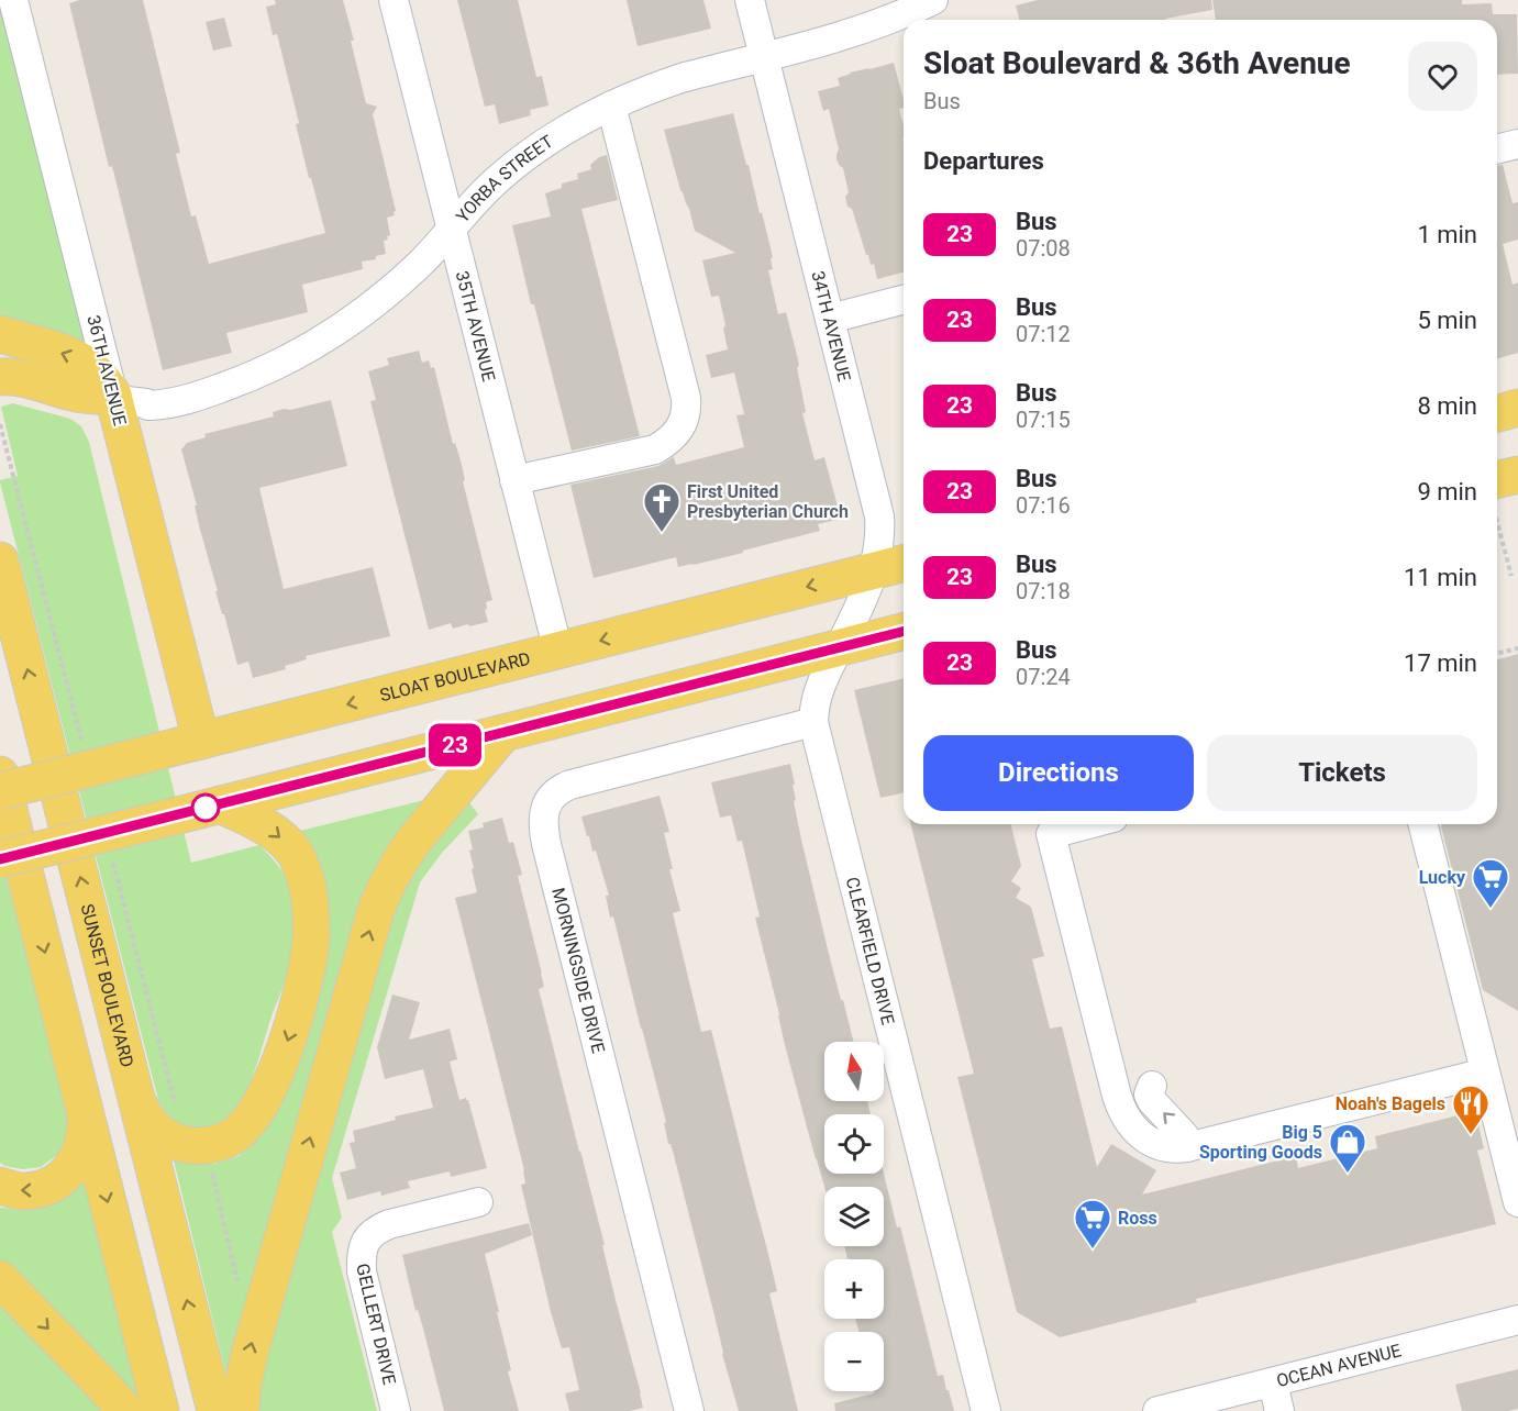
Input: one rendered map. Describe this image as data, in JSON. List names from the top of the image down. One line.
{"streets":{"main road":["36TH AVENUE","SLOAT BOULEVARD","SUNSET BOULEVARD"],"street":["YORBA STREET","35TH AVENUE","34TH AVENUE","CLEARFIELD DRIVE","MORNINGSIDE DRIVE","GELLERT DRIVE","OCEAN AVENUE"]},"crossings":[["YORBA STREET","35TH AVENUE"],["YORBA STREET","34TH AVENUE"],["YORBA STREET","36TH AVENUE"],["35TH AVENUE","SLOAT BOULEVARD"],["34TH AVENUE","SLOAT BOULEVARD"],["34TH AVENUE","CLEARFIELD DRIVE"],["36TH AVENUE","SLOAT BOULEVARD"],["CLEARFIELD DRIVE","MORNINGSIDE DRIVE"]],"places":{"church":["First United Presbyterian Church"],"supermarket":["Lucky","Ross"],"restaurant":["Noah's Bagels"],"shop":["Big 5 Sporting Goods"]},"lines":["bus line 23"],"north":"top","page":{"on_map":"23","heading":[["Sloat Boulevard & 36th Avenue","Bus"],"Departures"],"list":[{"mark":"23","name":"Bus","note":"07:08","value":"1 min"},{"mark":"23","name":"Bus","note":"07:12","value":"5 min"},{"mark":"23","name":"Bus","note":"07:15","value":"8 min"},{"mark":"23","name":"Bus","note":"07:16","value":"9 min"},{"mark":"23","name":"Bus","note":"07:18","value":"11 min"},{"mark":"23","name":"Bus","note":"07:24","value":"17 min"}],"buttons":["Directions","Tickets"],"map_buttons":["+","−"]}}
